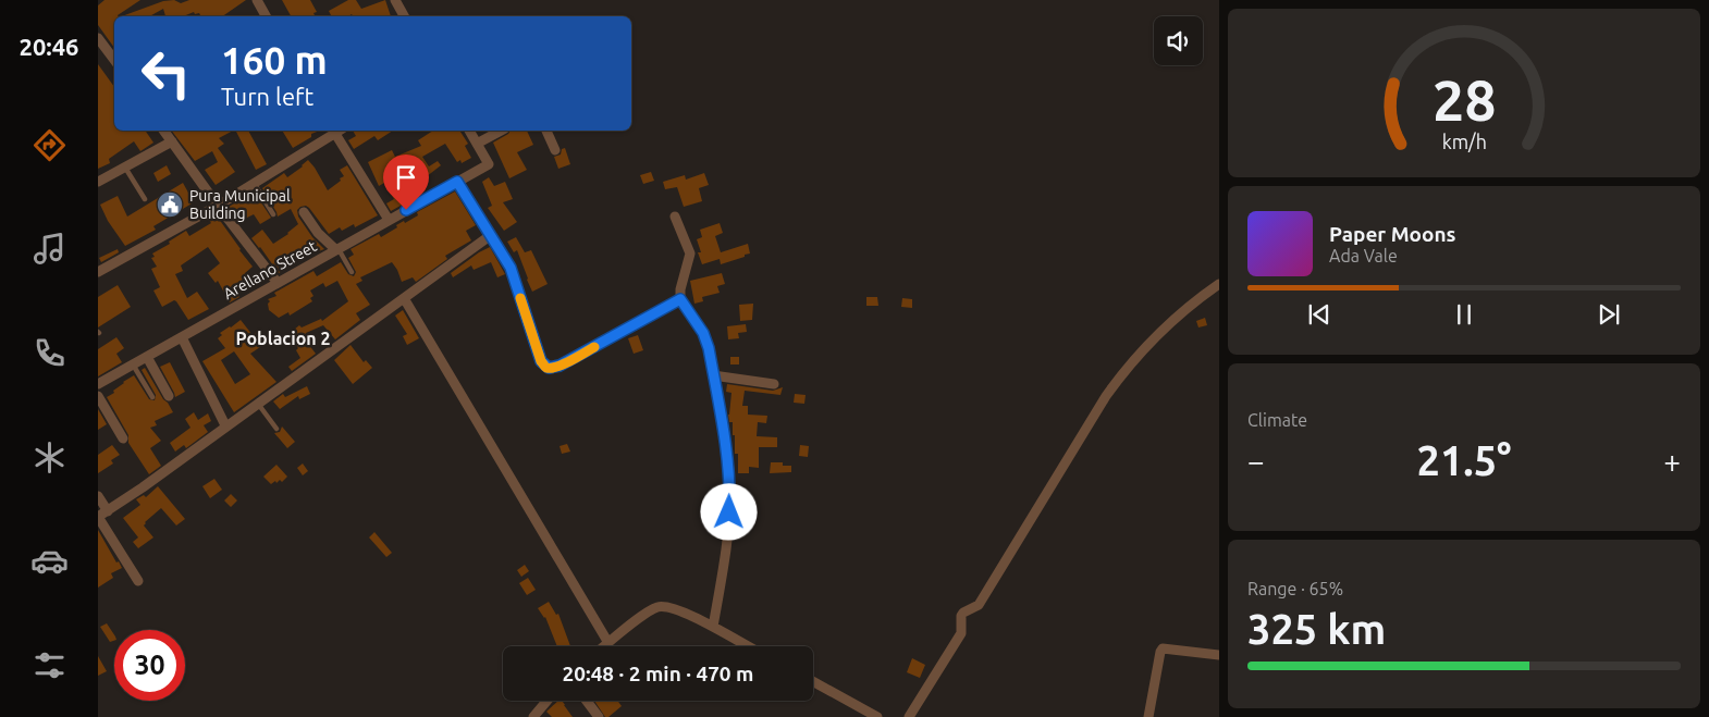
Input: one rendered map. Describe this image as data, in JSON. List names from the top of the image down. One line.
{"streets":{"street":["Arellano Street"]},"districts":["Poblacion 2"],"places":{"public building":["Pura Municipal Building"]},"page":{"tabs":"20:46","turn":["160 m","Turn left"],"song":["Paper Moons","Ada Vale"],"tile":["Climate",["Range · 65%","325 km"]],"heat":["−","21.5°","+"],"limit":"30","trip":"20:48 · 2 min · 470 m","gauge":["28","km/h"]}}
